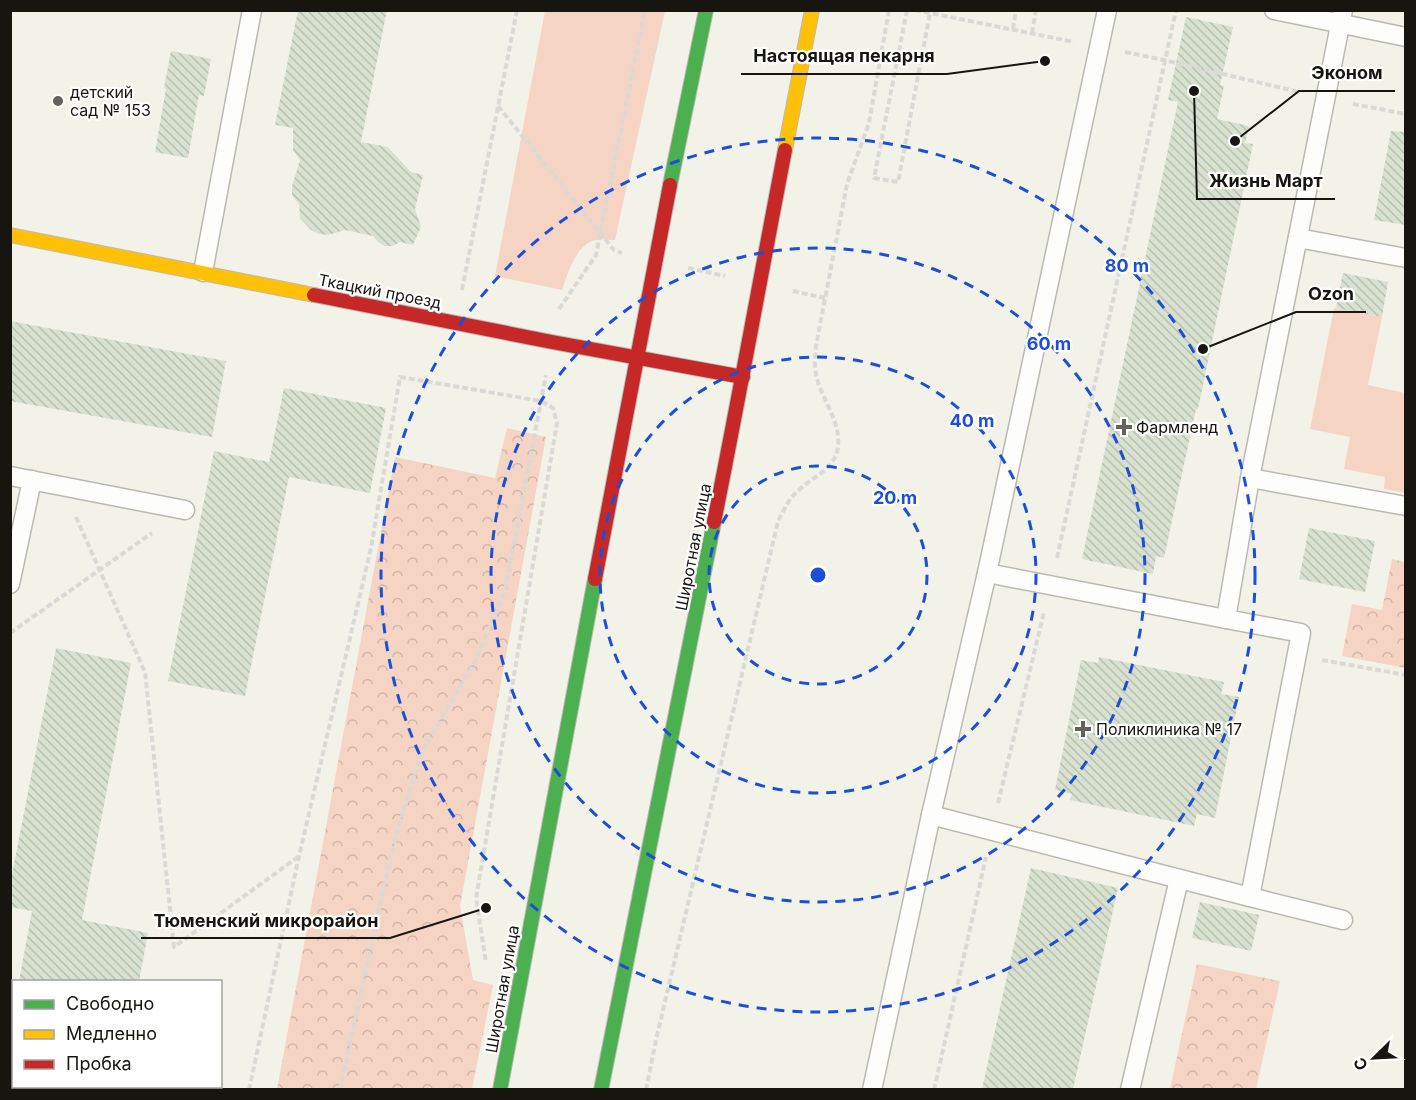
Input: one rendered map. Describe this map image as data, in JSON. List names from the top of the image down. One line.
{"streets":{"main road":["Ткацкий проезд","Широтная улица"]},"crossings":[["Ткацкий проезд","Широтная улица"]],"places":{"other":["Настоящая пекарня","Жизнь Март","детский сад № 153","Эконом","Ozon","Тюменский микрорайон"],"health":["Фармленд","Поликлиника № 17"]},"legend":["Свободно","Медленно","Пробка"],"north":"bottom left","rings":["80 m","60 m","40 m","20 m"]}
